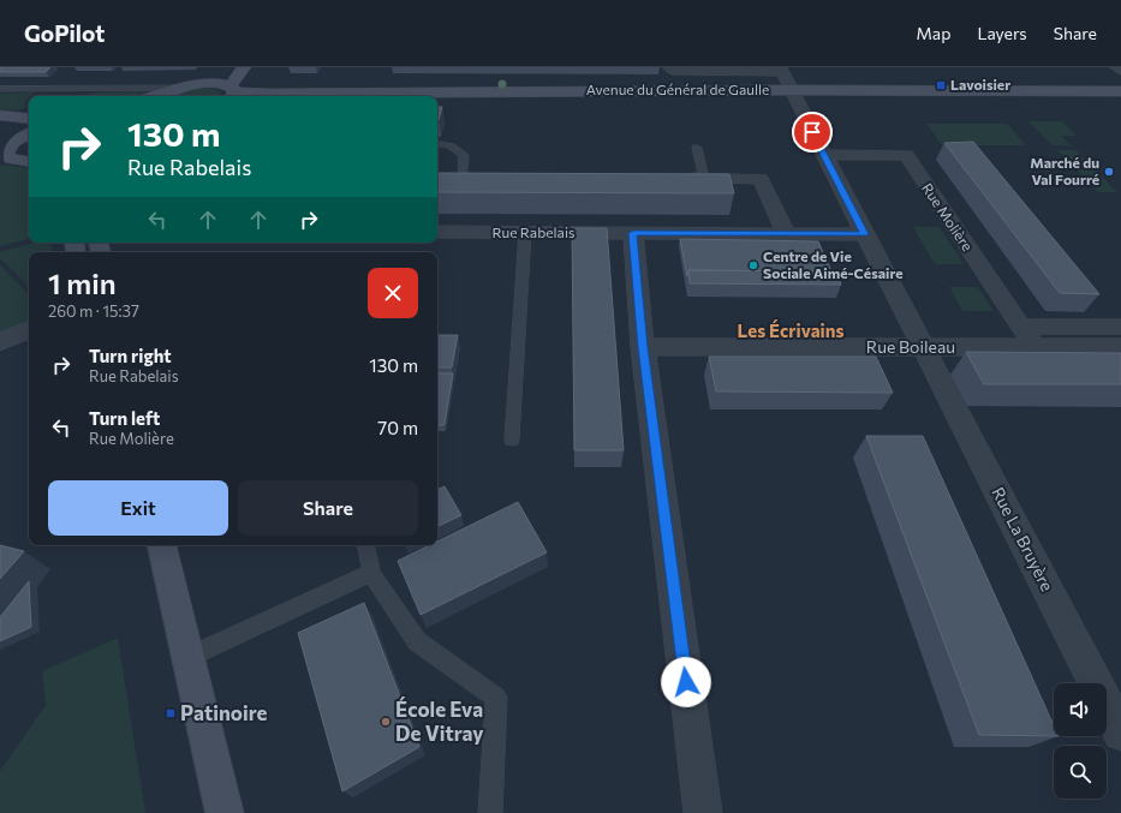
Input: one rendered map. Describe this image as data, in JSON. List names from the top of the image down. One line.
{"streets":{"main road":["Avenue du Général de Gaulle"],"street":["Rue Molière","Rue Rabelais","Rue Boileau","Rue La Bruyère"]},"crossings":[["Rue Molière","Rue Boileau"],["Rue Boileau","Rue La Bruyère"]],"districts":["Les Écrivains"],"places":{"transit":["Lavoisier","Patinoire"],"other":["Marché du Val Fourré","Centre de Vie Sociale Aimé-Césaire","École Eva De Vitray"]},"page":{"header":"GoPilot","nav":["Map","Layers","Share"],"turn":["130 m","Rue Rabelais"],"heading":["1 min","260 m · 15:37"],"list":[{"name":"Turn right","note":"Rue Rabelais","value":"130 m"},{"name":"Turn left","note":"Rue Molière","value":"70 m"}],"buttons":["Exit","Share"]}}
